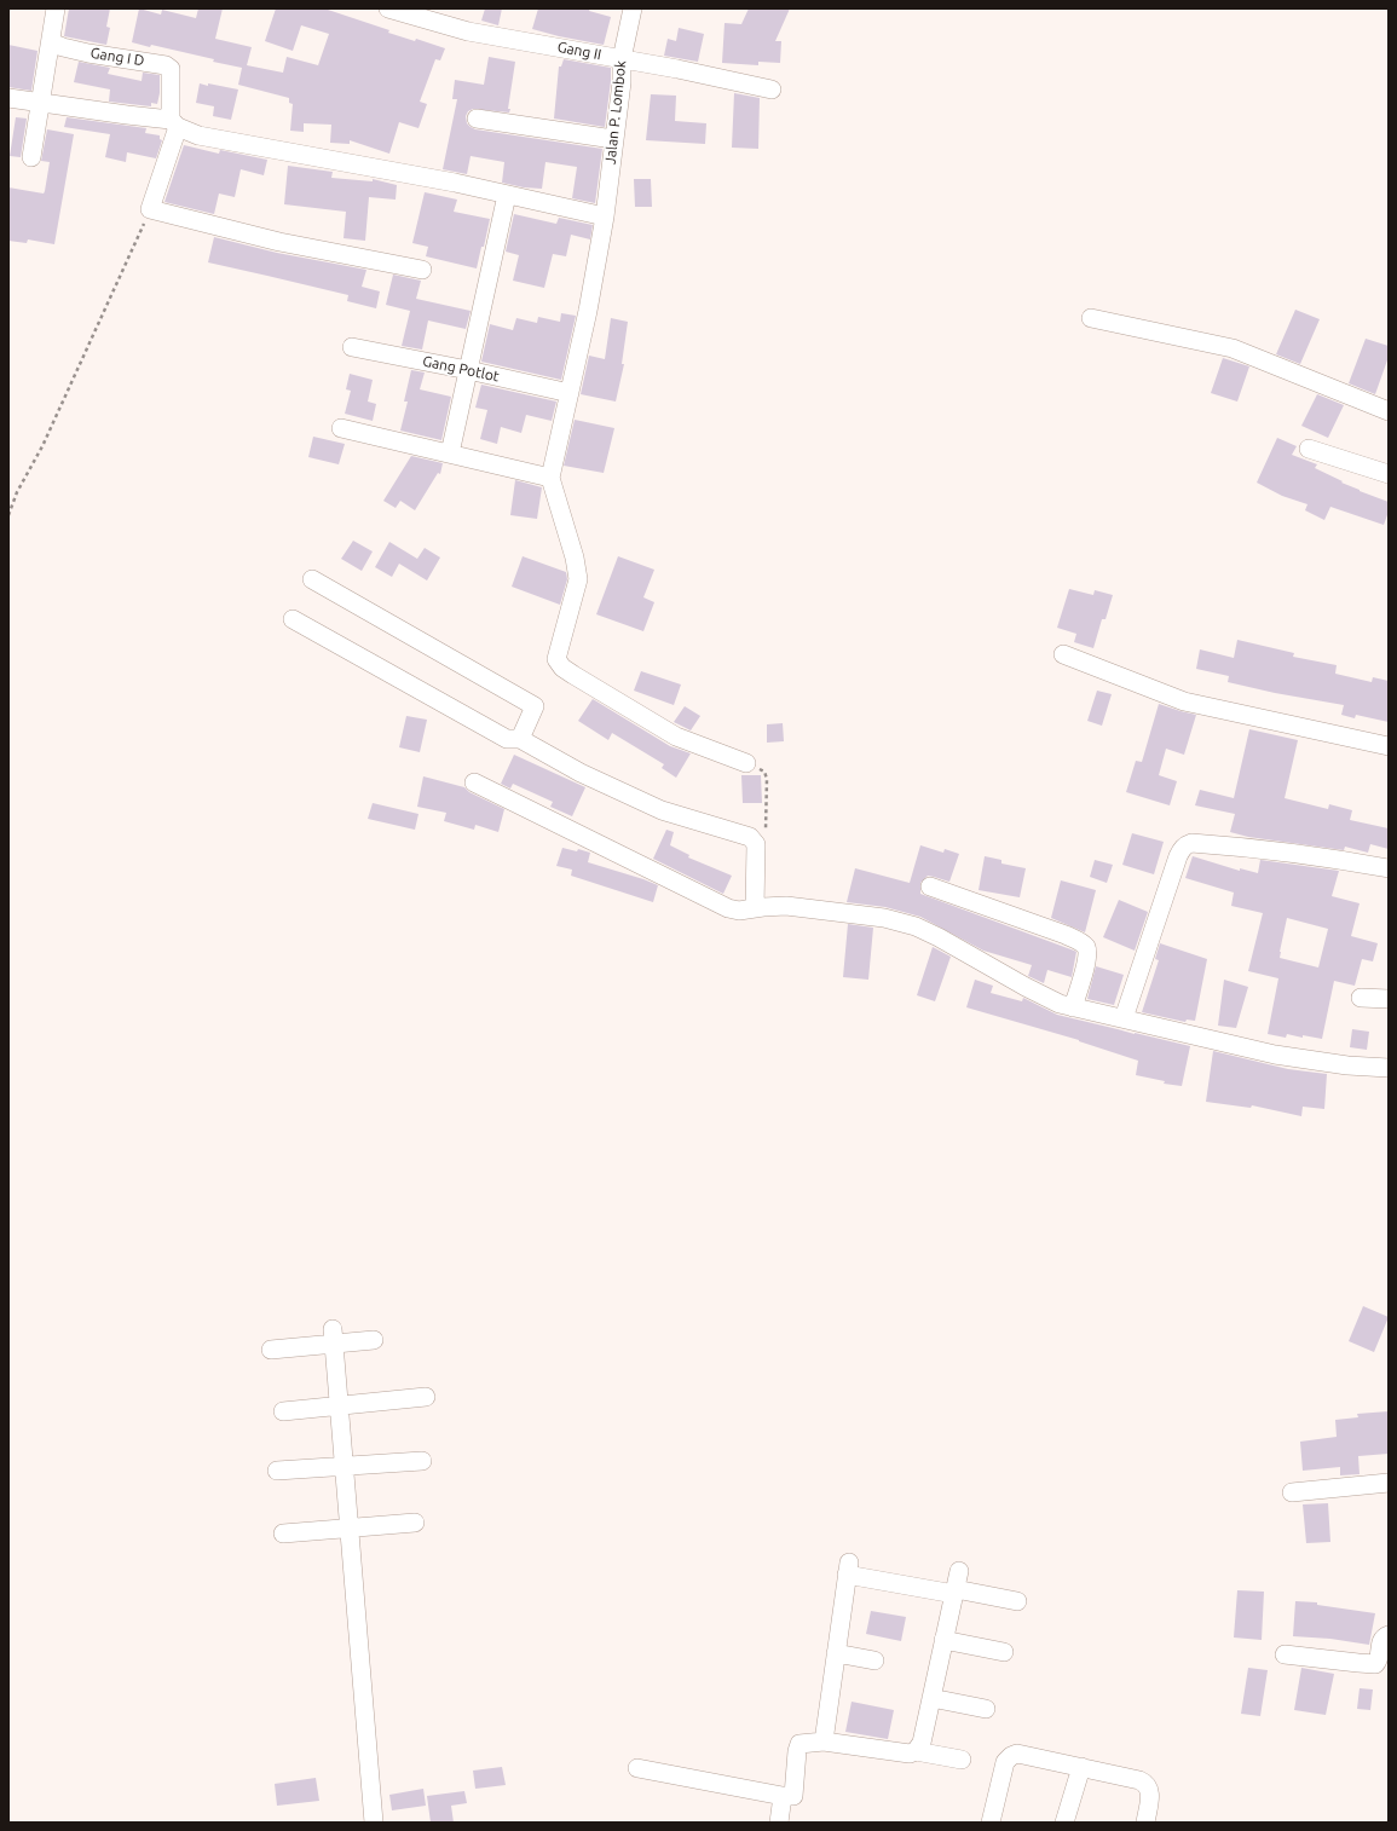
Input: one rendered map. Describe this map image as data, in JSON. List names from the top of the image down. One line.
{"streets":{"street":["Gang II","Gang I D","Jalan P. Lombok","Gang Potlot"]},"crossings":[["Gang II","Jalan P. Lombok"],["Jalan P. Lombok","Gang Potlot"]]}
